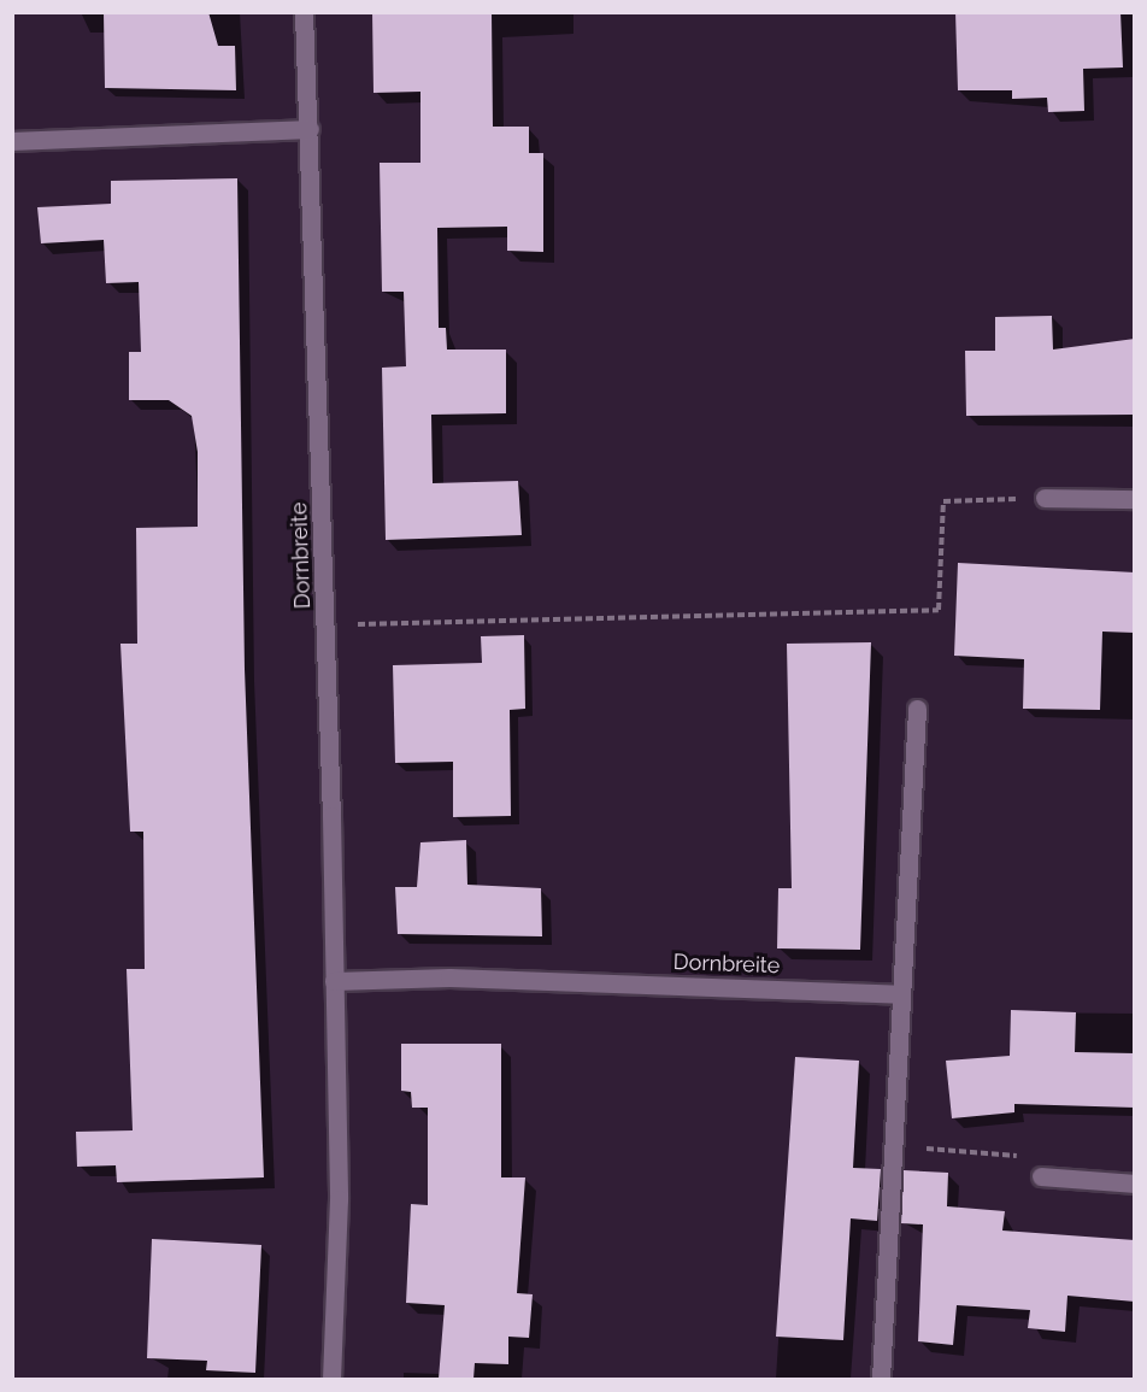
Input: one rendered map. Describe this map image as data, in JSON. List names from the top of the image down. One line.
{"streets":{"street":["Dornbreite"]}}
